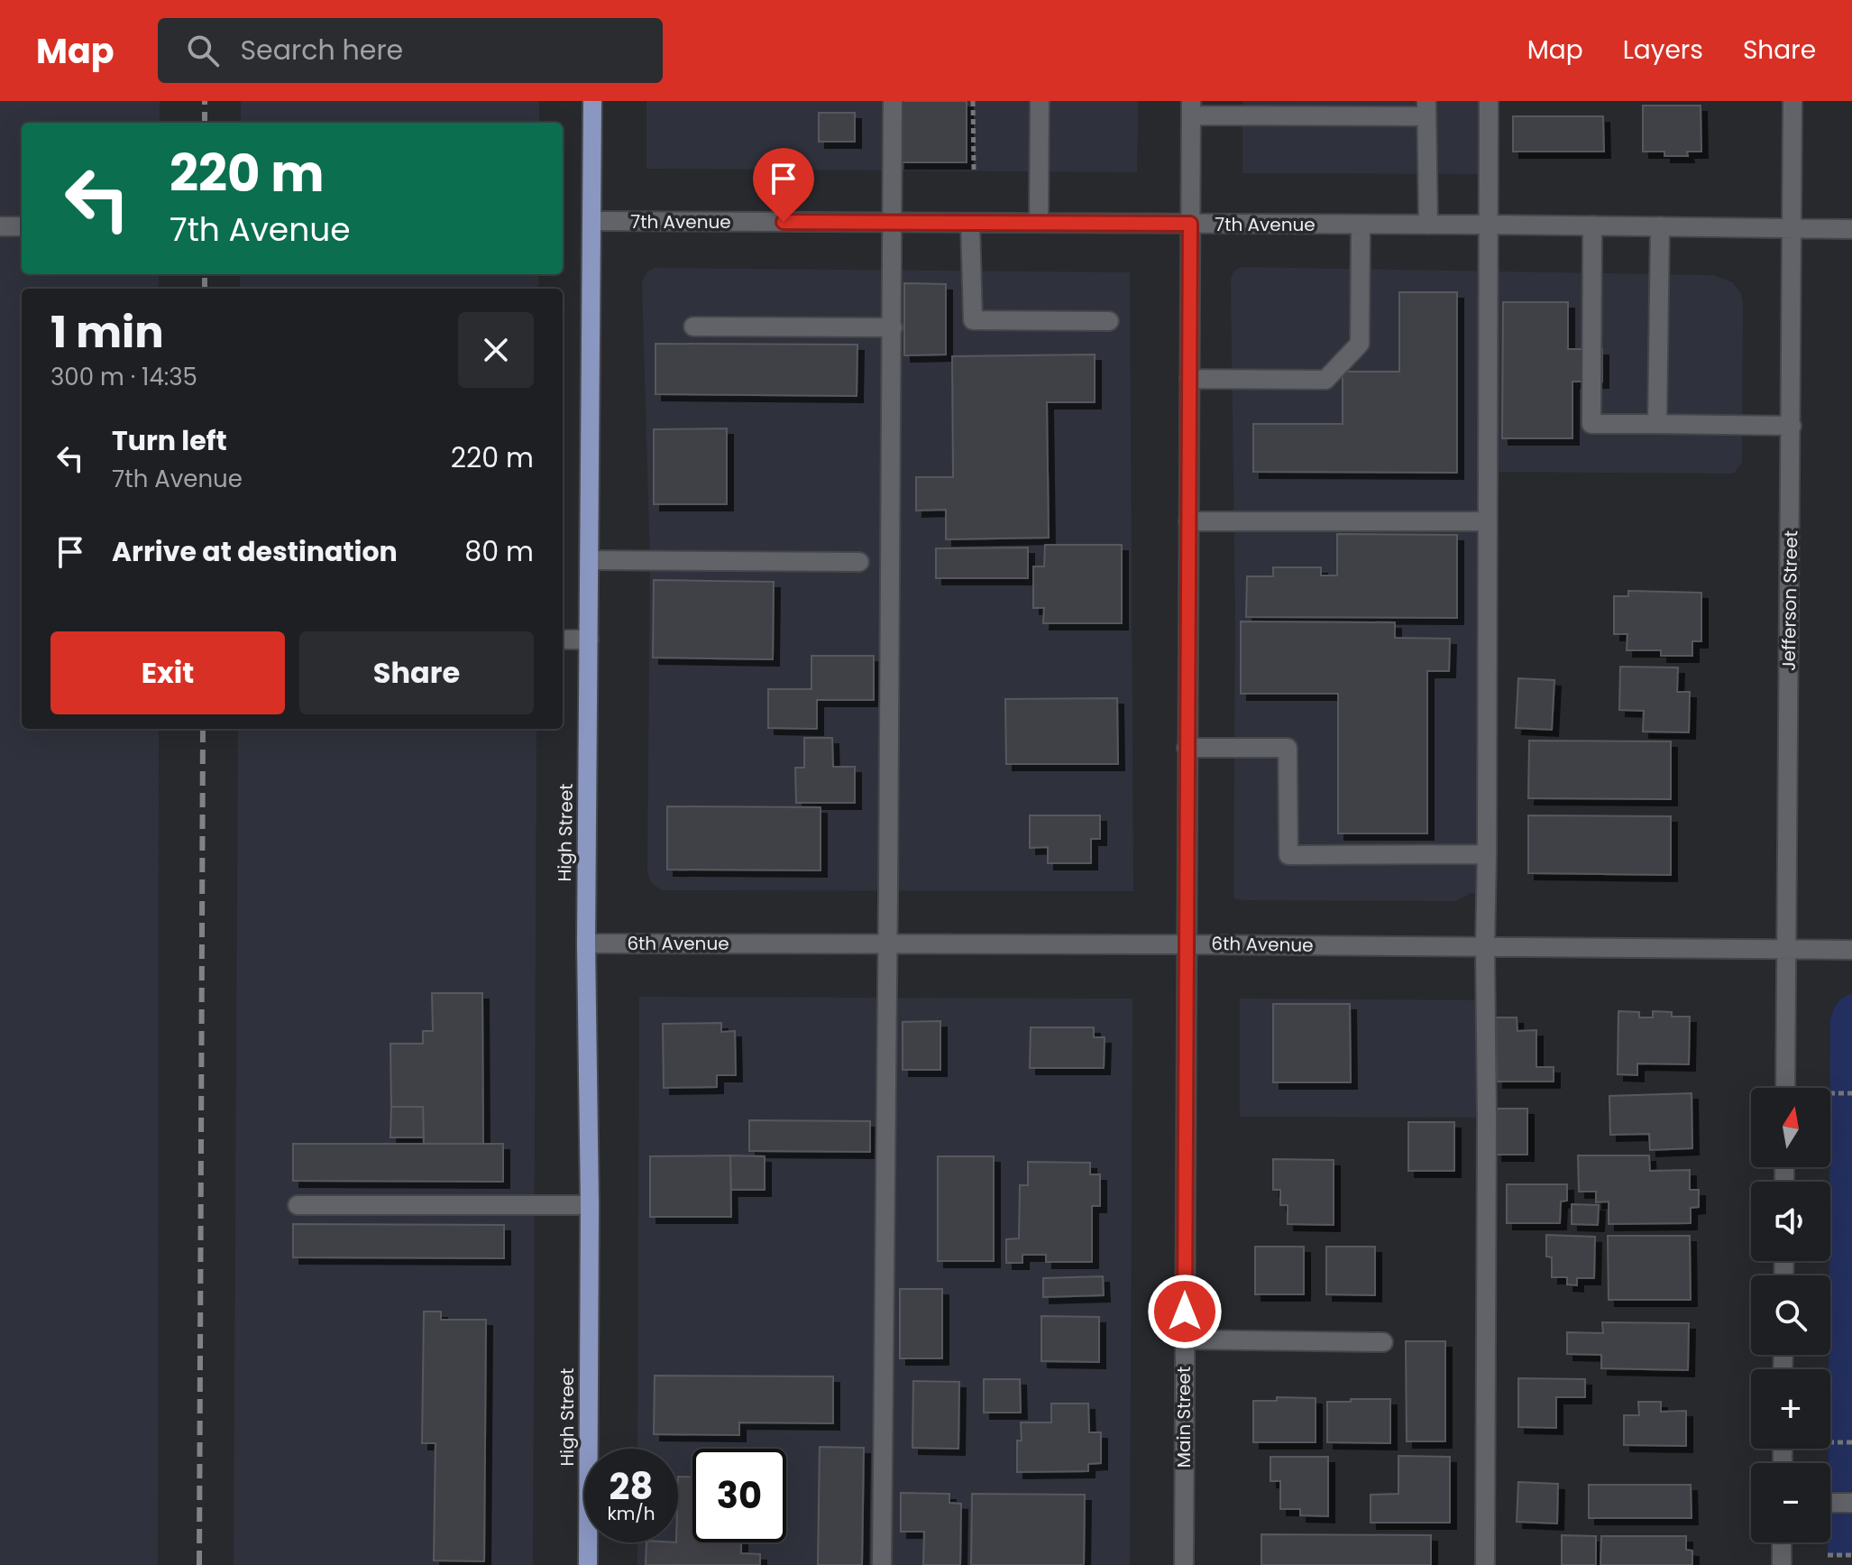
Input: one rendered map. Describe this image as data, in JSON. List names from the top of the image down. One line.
{"streets":{"main road":["High Street"],"street":["7th Avenue","Jefferson Street","6th Avenue","Main Street"]},"crossings":[["7th Avenue","Jefferson Street"],["7th Avenue","High Street"],["7th Avenue","Main Street"],["Jefferson Street","6th Avenue"],["High Street","6th Avenue"],["6th Avenue","Main Street"]],"north":"top","page":{"header":"Map","search":"Search here","nav":["Map","Layers","Share"],"turn":["220 m","7th Avenue"],"heading":["1 min","300 m · 14:35"],"list":[{"name":"Turn left","note":"7th Avenue","value":"220 m"},{"name":"Arrive at destination","value":"80 m"}],"buttons":["Exit","Share"],"map_buttons":["+","−"],"speed":"28 km/h","limit":"30"}}
